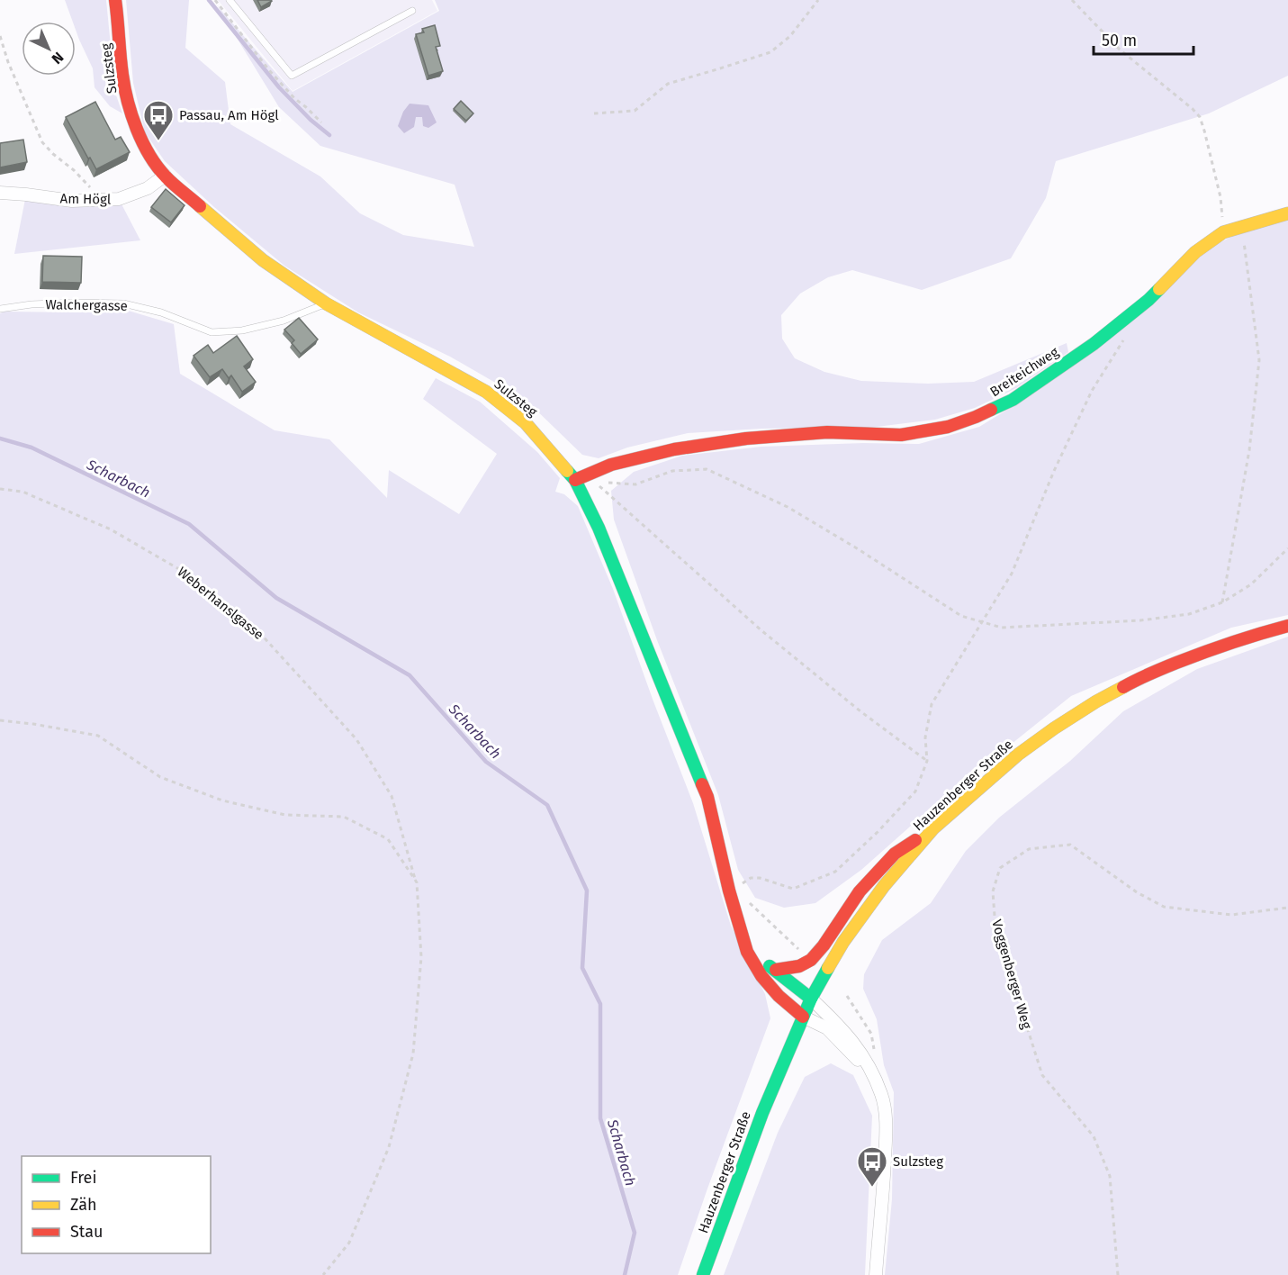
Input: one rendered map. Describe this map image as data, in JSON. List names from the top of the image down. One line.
{"streets":{"street":["Sulzsteg","Am Högl","Breiteichweg","Hauzenberger Straße"],"lane":["Walchergasse"],"path":["Weberhanslgasse","Voggenberger Weg"]},"crossings":[["Sulzsteg","Am Högl"],["Sulzsteg","Walchergasse"],["Sulzsteg","Breiteichweg"],["Sulzsteg","Hauzenberger Straße"]],"water":["Scharbach"],"places":{"bus stop":["Passau, Am Högl","Sulzsteg"]},"legend":["Frei","Zäh","Stau"],"scale_bar":"50 m","north":"bottom right"}
